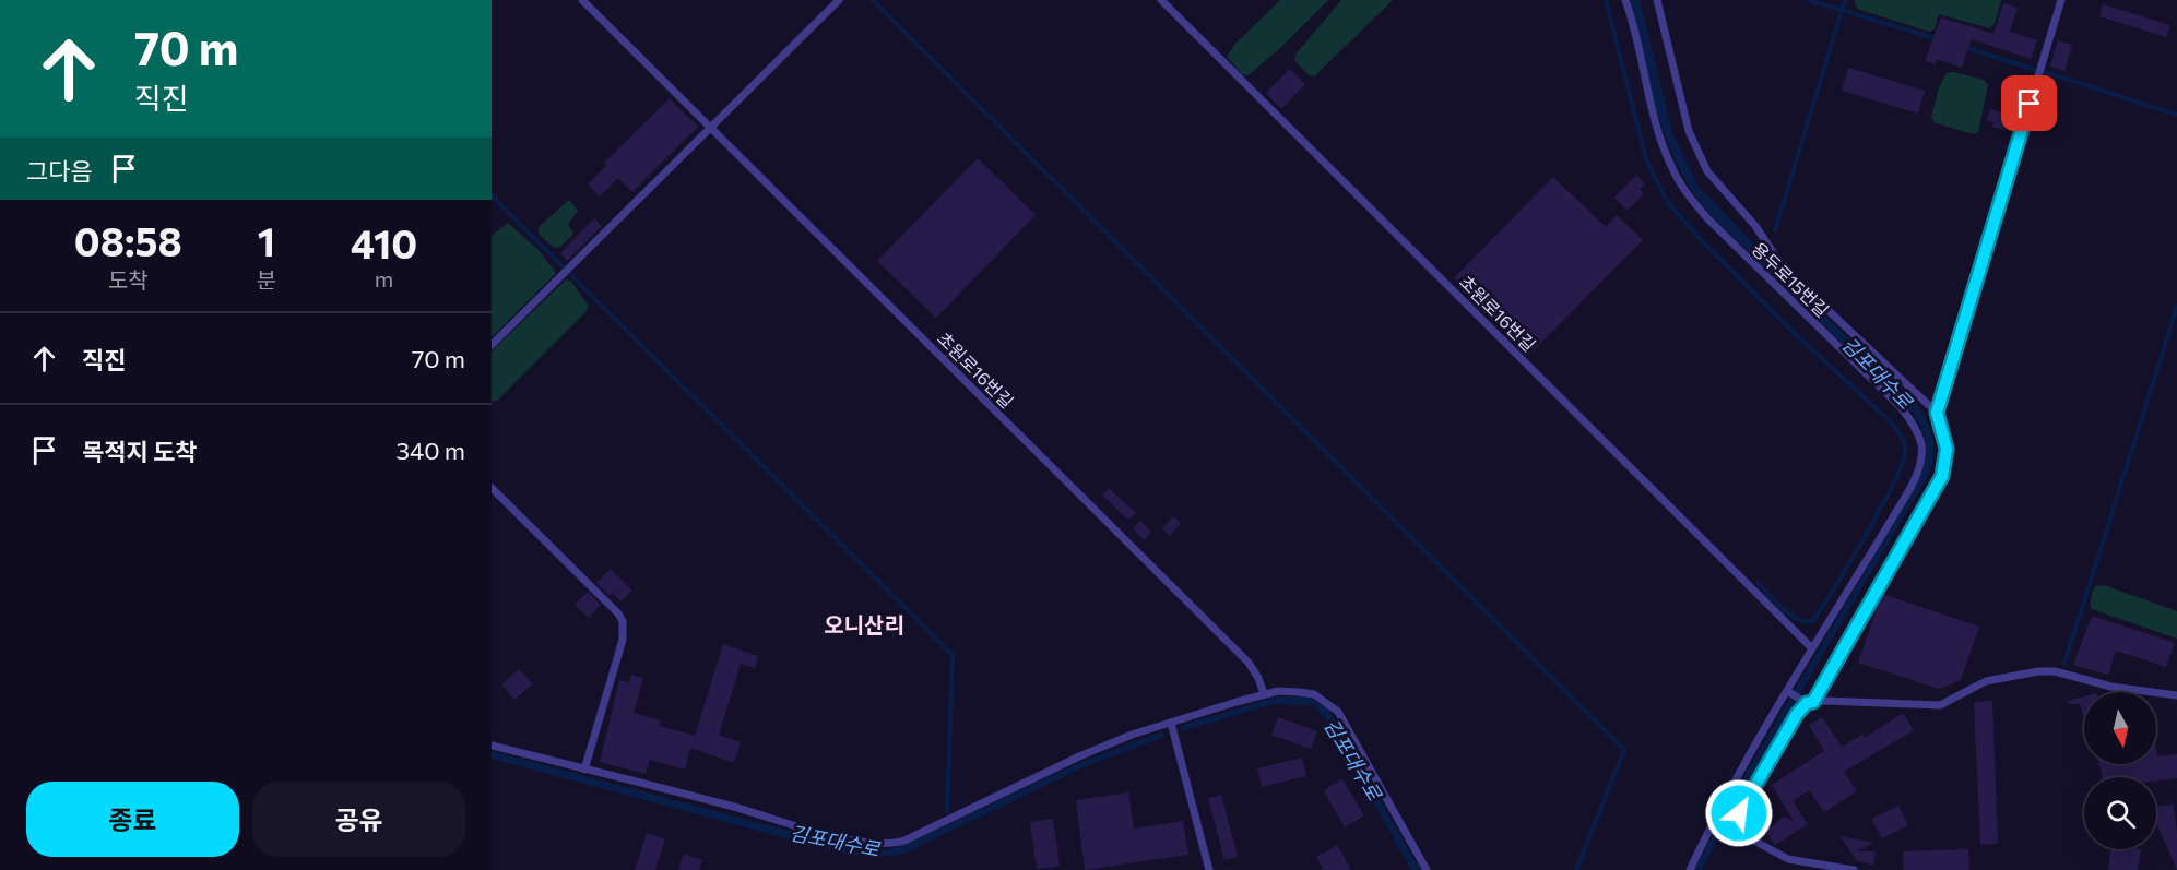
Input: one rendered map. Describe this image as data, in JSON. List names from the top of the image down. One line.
{"streets":{"lane":["용두로15번길","초원로16번길"]},"crossings":[["용두로15번길","초원로16번길"]],"districts":["오니산리"],"water":["김포대수로"],"north":"bottom","page":{"turn":["70 m","직진"],"then":"그다음","eta":["08:58","도착","1","분","410","m"],"list":[{"name":"직진","value":"70 m"},{"name":"목적지 도착","value":"340 m"}],"buttons":["종료","공유"]}}
